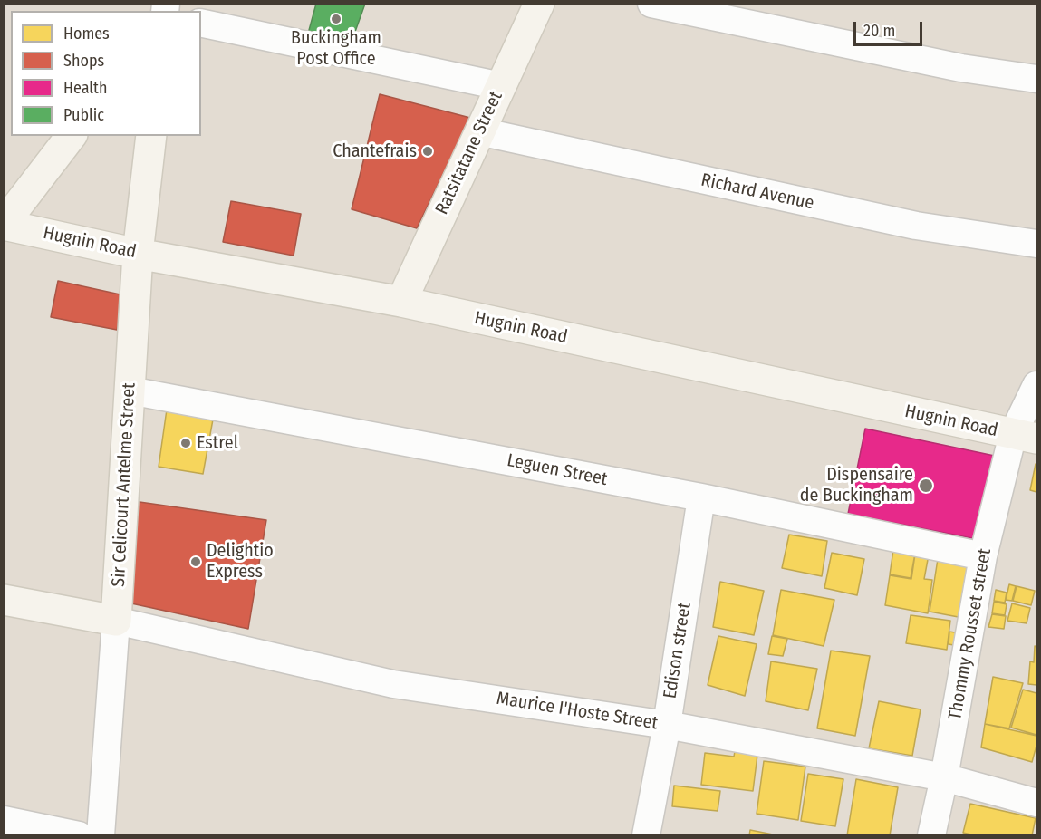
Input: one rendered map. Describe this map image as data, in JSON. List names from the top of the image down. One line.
{"streets":{"main road":["Ratsitatane Street","Hugnin Road","Sir Celicourt Antelme Street"],"street":["Richard Avenue","Leguen Street","Thommy Rousset street","Edison street","Maurice I'Hoste Street"]},"crossings":[["Ratsitatane Street","Richard Avenue"],["Ratsitatane Street","Hugnin Road"],["Hugnin Road","Sir Celicourt Antelme Street"],["Hugnin Road","Thommy Rousset street"],["Leguen Street","Sir Celicourt Antelme Street"],["Leguen Street","Thommy Rousset street"],["Leguen Street","Edison street"],["Sir Celicourt Antelme Street","Maurice I'Hoste Street"],["Thommy Rousset street","Maurice I'Hoste Street"],["Edison street","Maurice I'Hoste Street"]],"places":["Buckingham Post Office","Chantefrais","Estrel","Dispensaire de Buckingham","Delightio Express"],"legend":["Homes","Shops","Health","Public"],"scale_bar":"20 m"}
